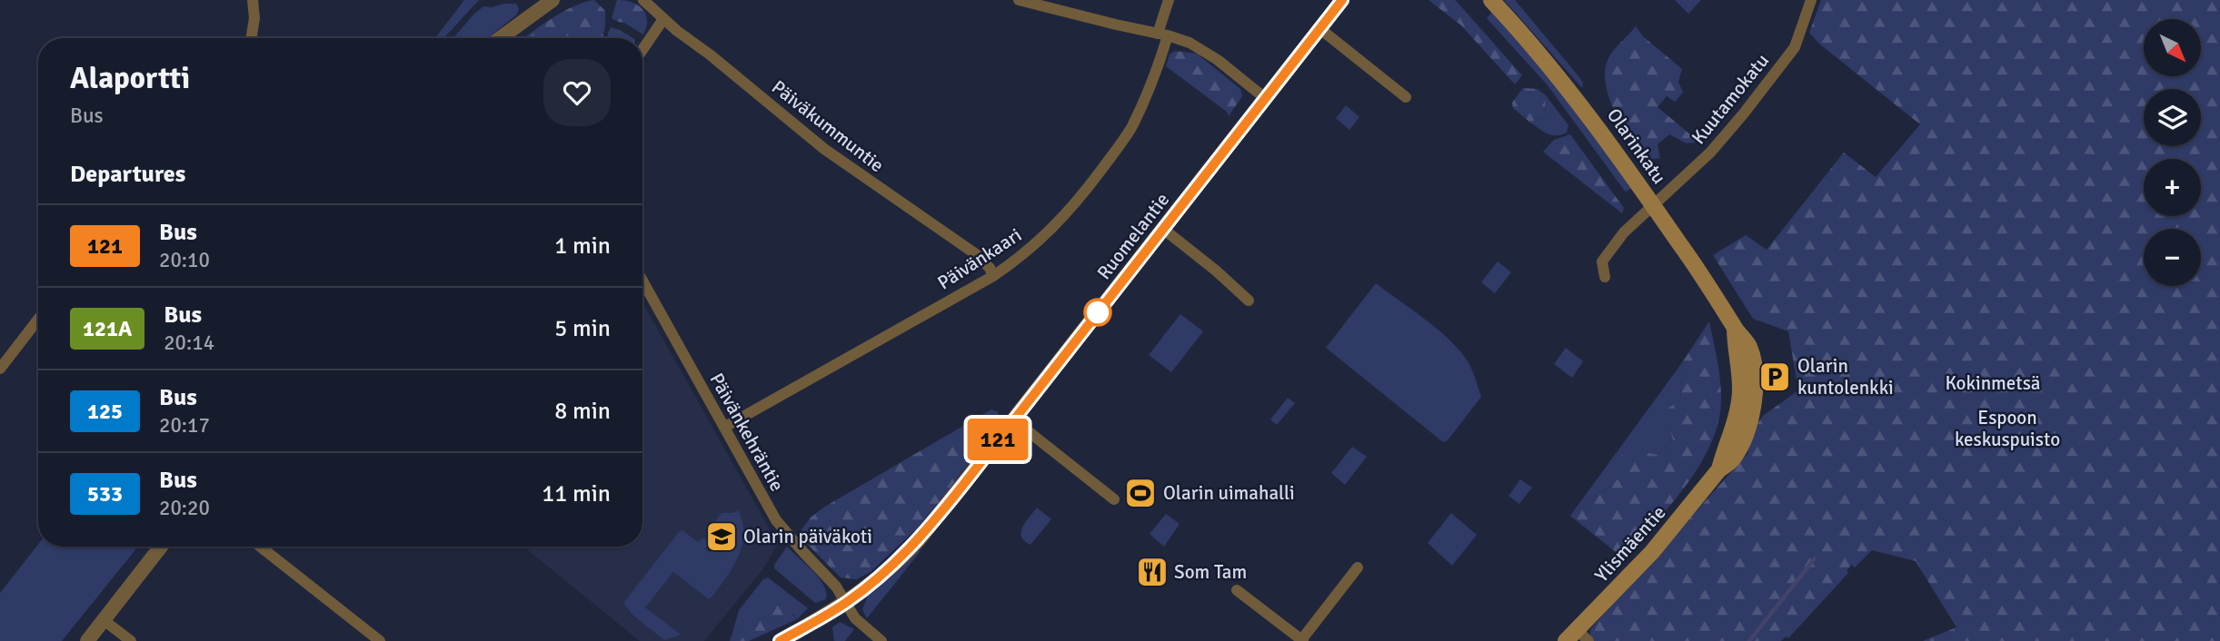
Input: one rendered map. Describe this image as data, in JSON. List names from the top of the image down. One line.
{"streets":{"main road":["Olarinkatu","Ylismäentie"],"street":["Kuutamokatu","Päiväkummuntie","Ruomelantie","Päivänkaari","Päivänkehräntie"]},"crossings":[["Kuutamokatu","Olarinkatu"],["Päiväkummuntie","Päivänkaari"],["Olarinkatu","Ylismäentie"],["Ruomelantie","Päivänkehräntie"],["Päivänkaari","Päivänkehräntie"]],"parks":["Kokinmetsä","Espoon keskuspuisto"],"places":{"parking":["Olarin kuntolenkki"],"sports":["Olarin uimahalli"],"school or university":["Olarin päiväkoti"],"restaurant":["Som Tam"]},"lines":["bus line 121"],"north":"bottom right","page":{"on_map":"121","map_buttons":["+","−"],"heading":[["Alaportti","Bus"],"Departures"],"list":[{"mark":"121","name":"Bus","note":"20:10","value":"1 min"},{"mark":"121A","name":"Bus","note":"20:14","value":"5 min"},{"mark":"125","name":"Bus","note":"20:17","value":"8 min"},{"mark":"533","name":"Bus","note":"20:20","value":"11 min"}]}}
